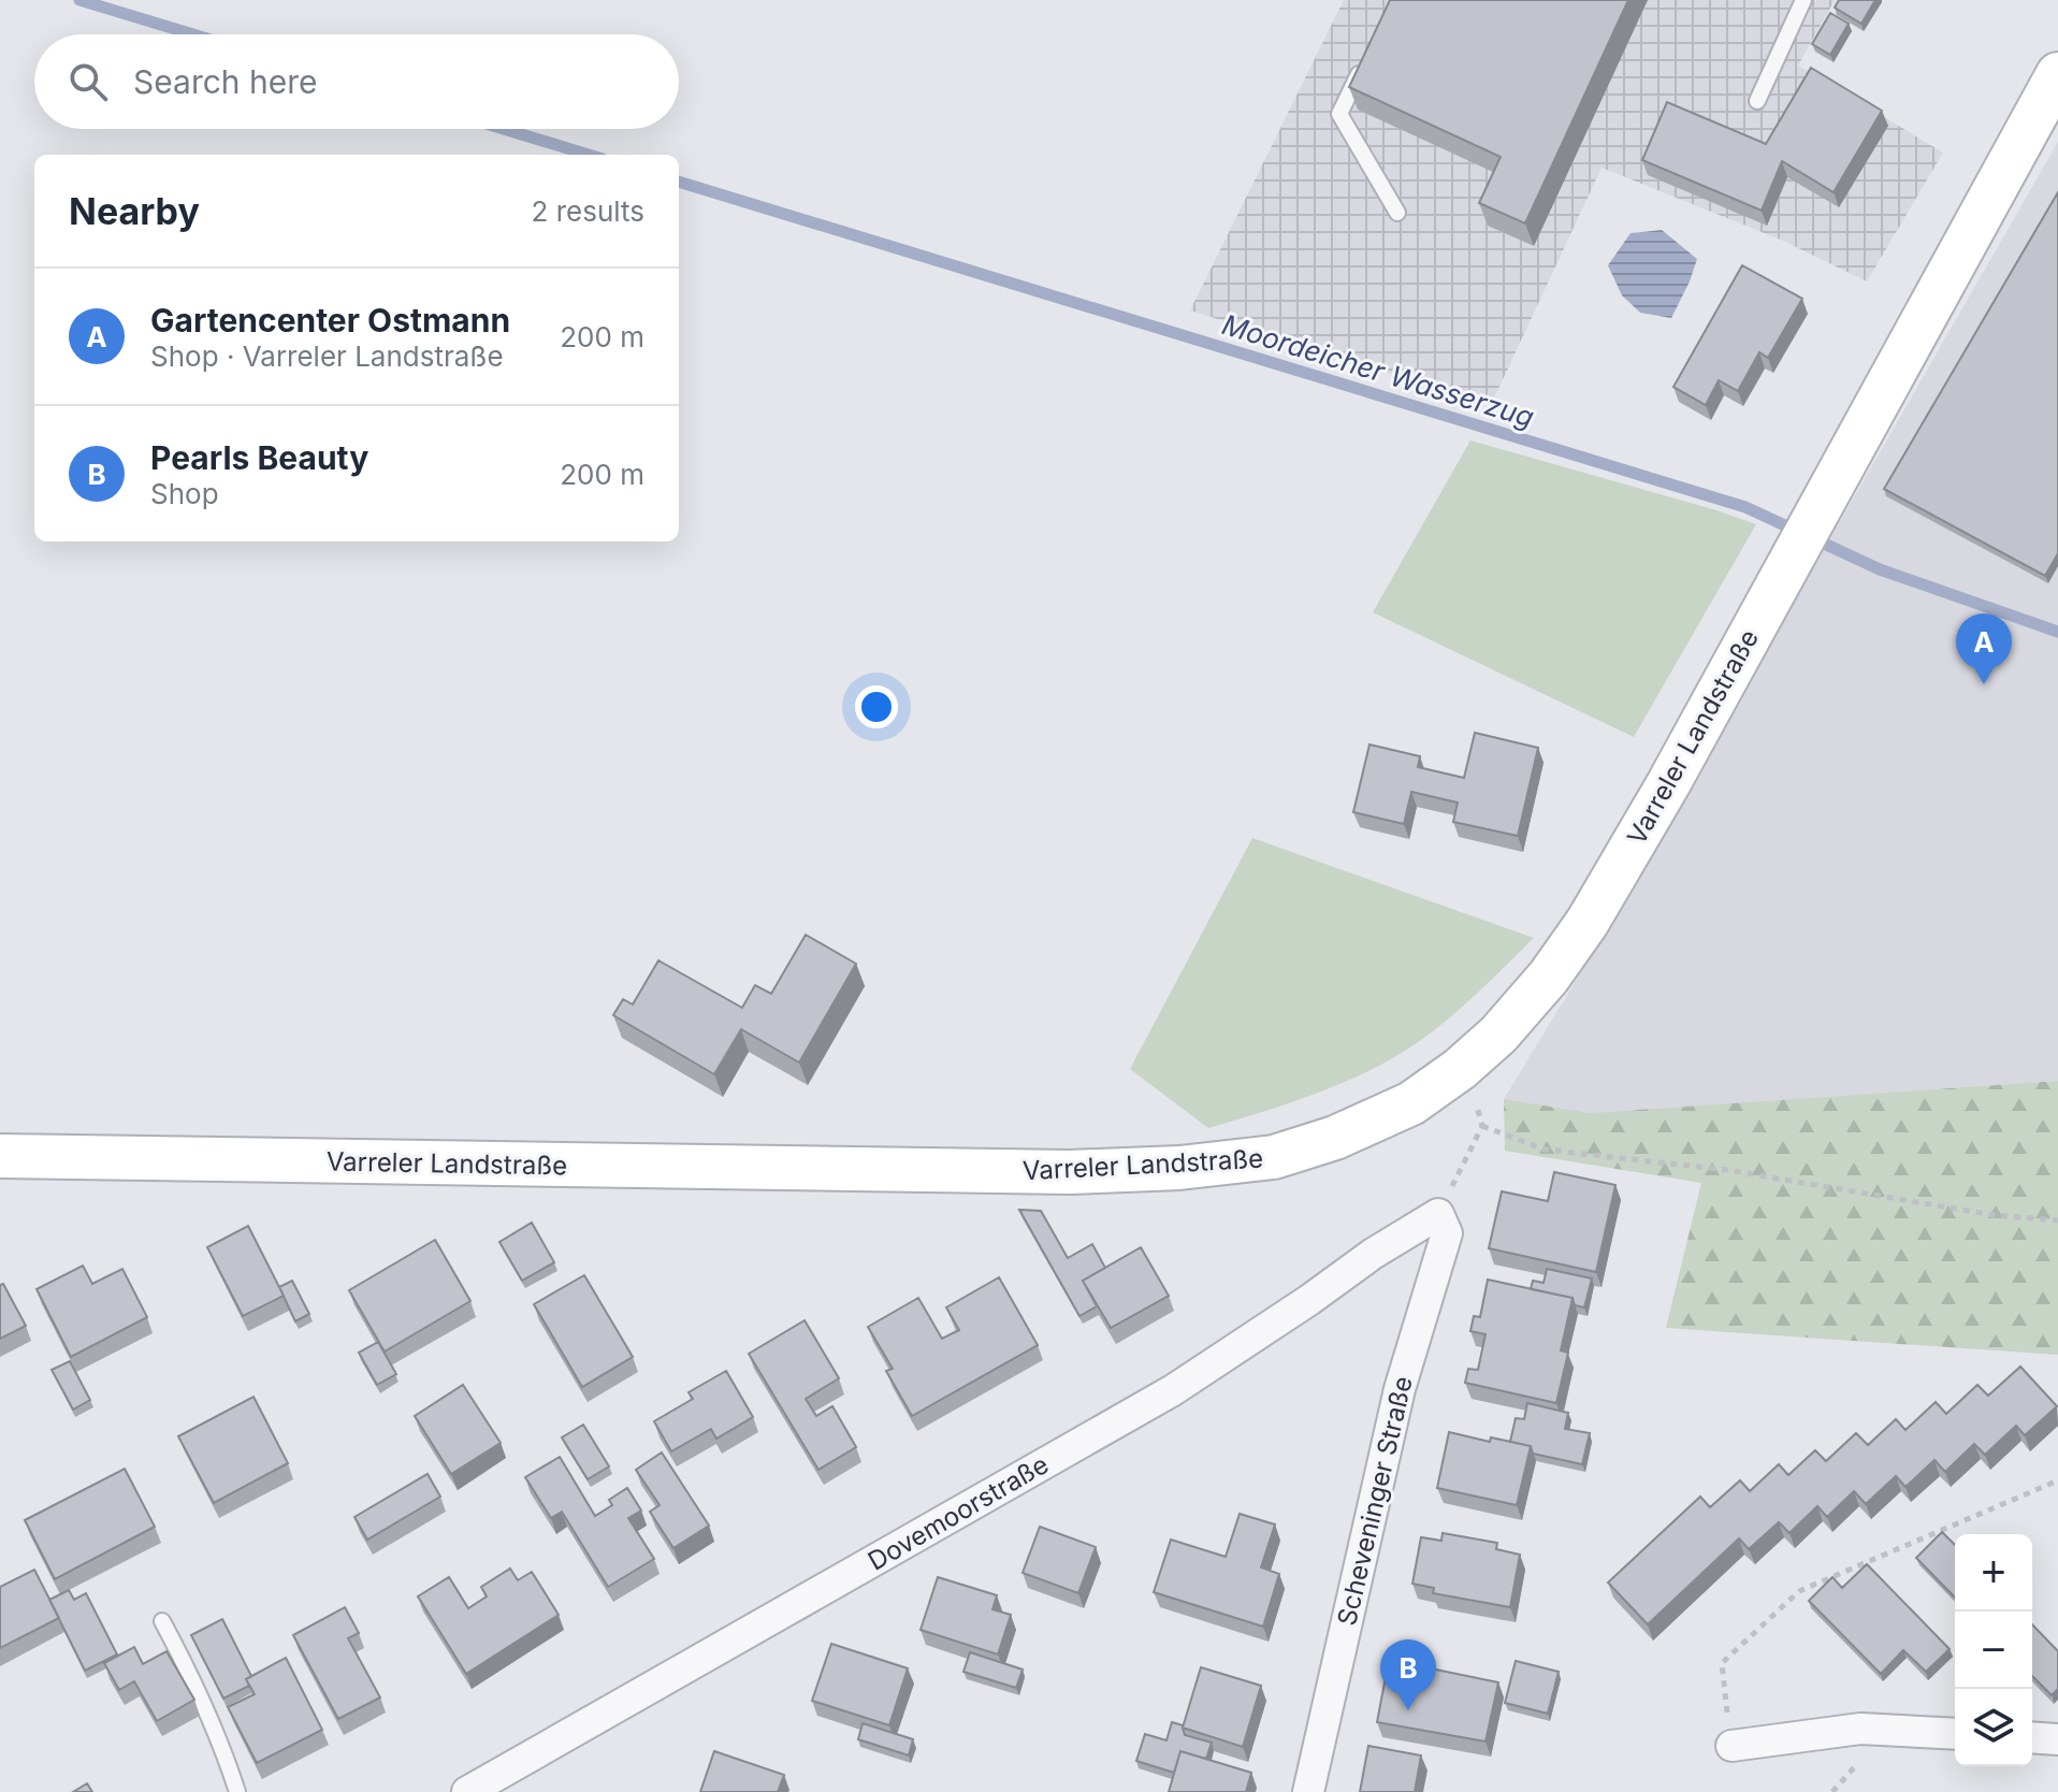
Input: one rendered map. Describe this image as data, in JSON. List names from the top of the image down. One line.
{"streets":{"main road":["Varreler Landstraße"],"street":["Scheveninger Straße","Dovemoorstraße"]},"crossings":[["Scheveninger Straße","Dovemoorstraße"]],"water":["Moordeicher Wasserzug"],"page":{"search":"Search here","heading":["Nearby","2 results"],"list":[{"mark":"A","name":"Gartencenter Ostmann","note":"Shop · Varreler Landstraße","value":"200 m"},{"mark":"B","name":"Pearls Beauty","note":"Shop","value":"200 m"}],"pins":["A","B"],"map_buttons":["+","−"]}}
